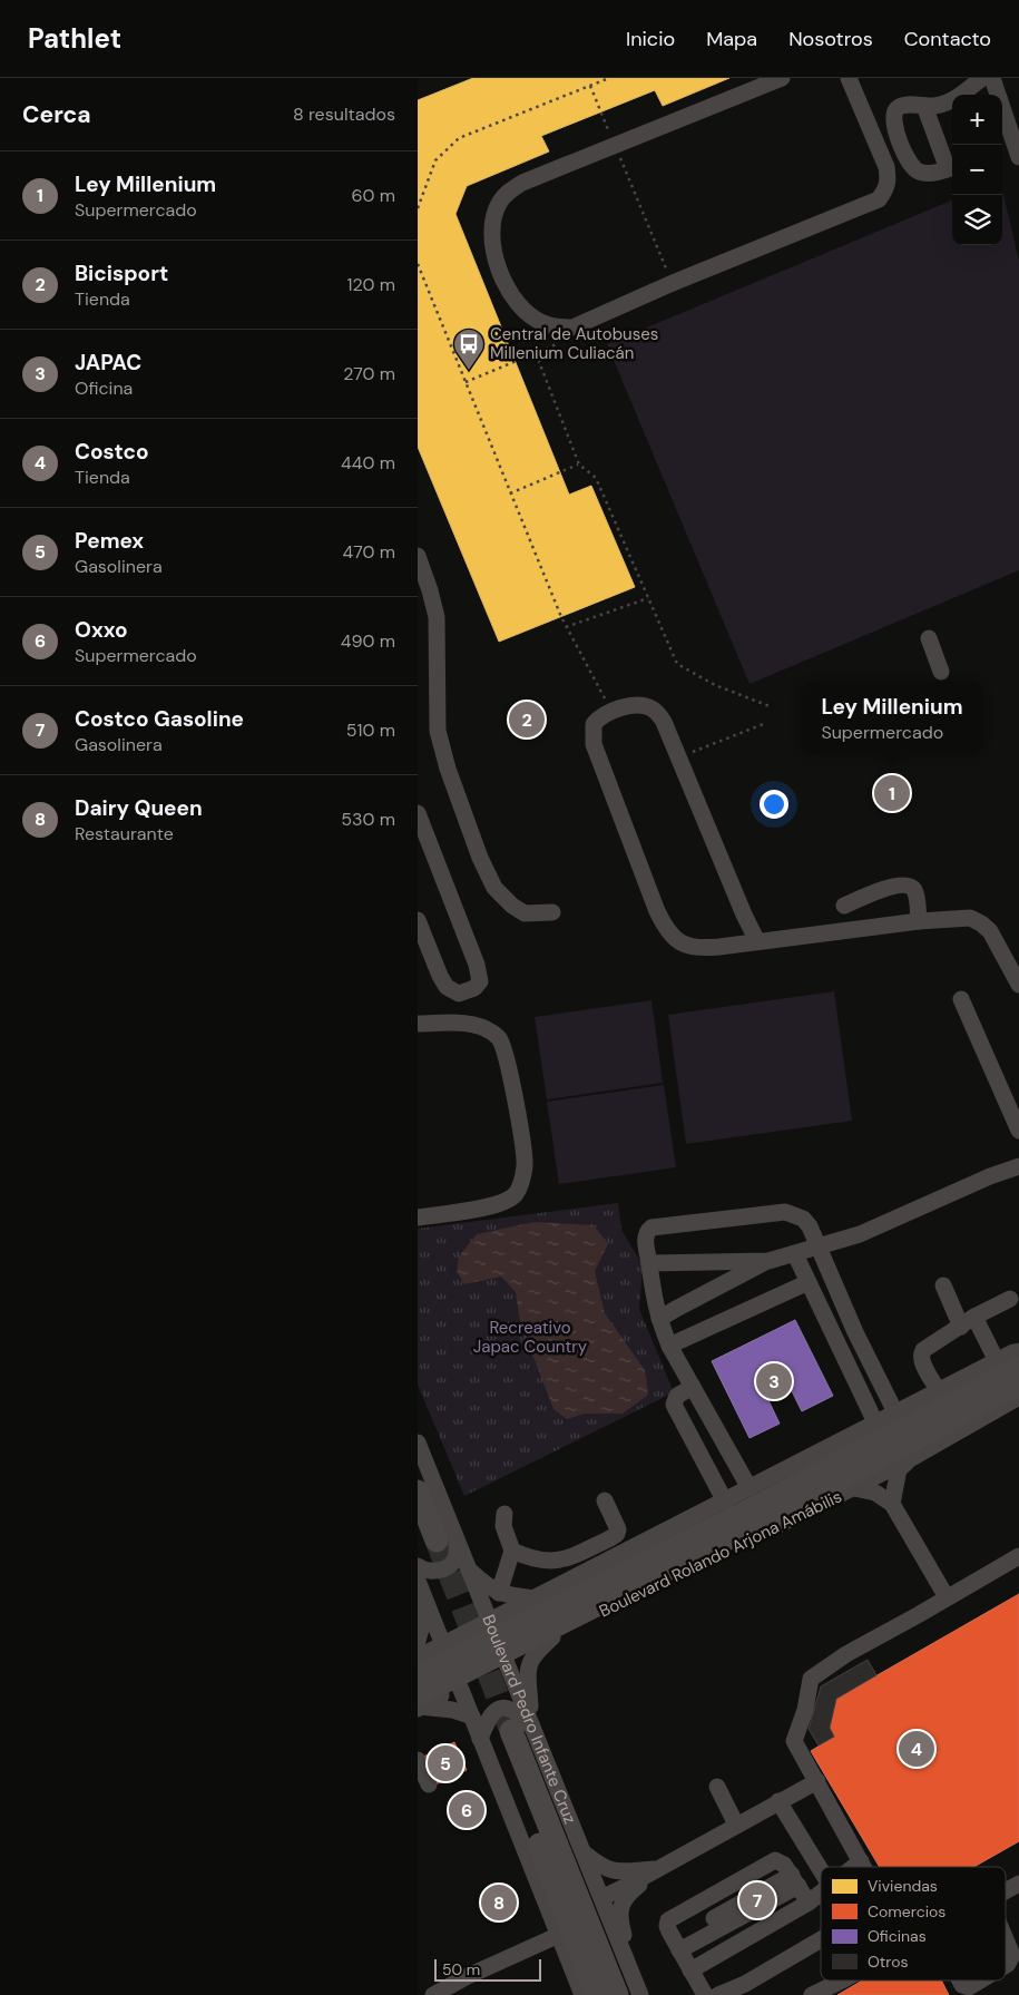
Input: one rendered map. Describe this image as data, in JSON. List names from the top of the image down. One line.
{"streets":{"highway":["Boulevard Pedro Infante Cruz"],"main road":["Boulevard Rolando Arjona Amábilis"]},"crossings":[["Boulevard Rolando Arjona Amábilis","Boulevard Pedro Infante Cruz"]],"parks":["Recreativo Japac Country"],"places":{"bus stop":["Central de Autobuses Millenium Culiacán"]},"legend":["Viviendas","Comercios","Oficinas","Otros"],"scale_bar":"50 m","page":{"header":"Pathlet","nav":["Inicio","Mapa","Nosotros","Contacto"],"heading":["Cerca","8 resultados"],"map_buttons":["+","−"],"list":[{"mark":"1","name":"Ley Millenium","note":"Supermercado","value":"60 m"},{"mark":"2","name":"Bicisport","note":"Tienda","value":"120 m"},{"mark":"3","name":"JAPAC","note":"Oficina","value":"270 m"},{"mark":"4","name":"Costco","note":"Tienda","value":"440 m"},{"mark":"5","name":"Pemex","note":"Gasolinera","value":"470 m"},{"mark":"6","name":"Oxxo","note":"Supermercado","value":"490 m"},{"mark":"7","name":"Costco Gasoline","note":"Gasolinera","value":"510 m"},{"mark":"8","name":"Dairy Queen","note":"Restaurante","value":"530 m"}],"popup":["Ley Millenium","Supermercado"],"pins":["2","1","3","4","5","6","7","8"],"scale":"50 m"}}
